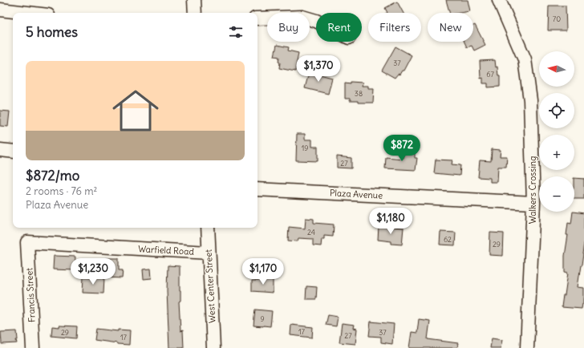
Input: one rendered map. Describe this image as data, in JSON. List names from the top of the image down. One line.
{"streets":{"street":["Walkers Crossing","Plaza Avenue","Warfield Road","West Center Street","Francis Street"]},"crossings":[["Walkers Crossing","Plaza Avenue"],["Warfield Road","West Center Street"],["Warfield Road","Francis Street"]],"house_numbers":["70","37","67","38","19","27","24","62","29","9","17","29","37","27","17"],"north":"left","page":{"chip":["Buy","Rent","Filters","New"],"heading":"5 homes","map_buttons":["+","−"],"list":[{"name":"$872/mo","note":"2 rooms · 76 m² · Plaza Avenue"}],"price":["$1,370","$872","$1,180","$1,230","$1,170"]}}
